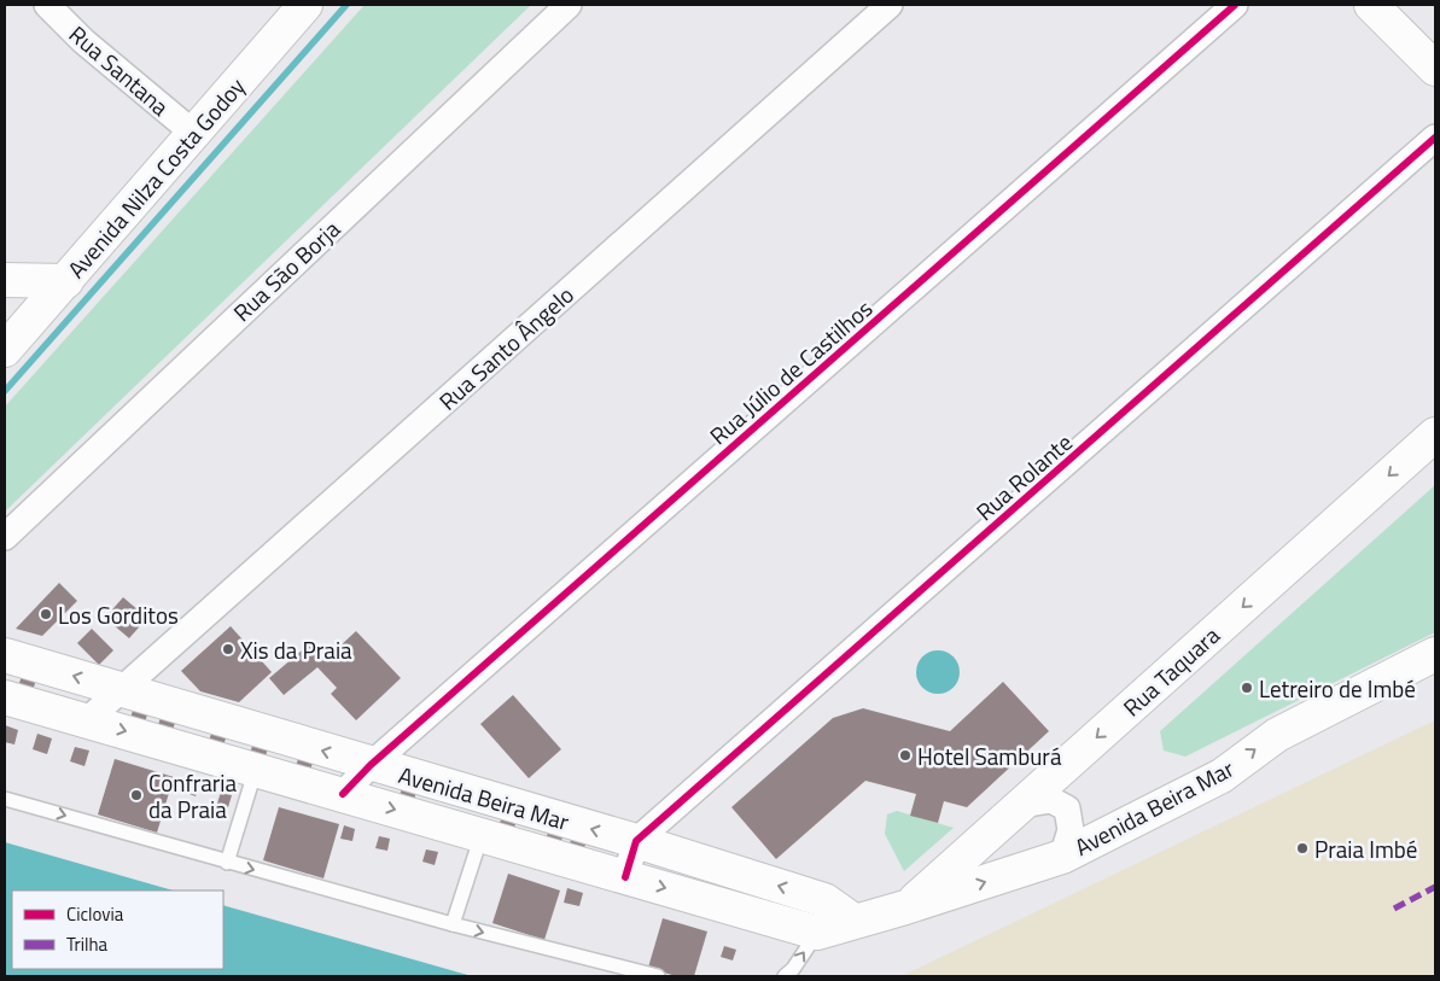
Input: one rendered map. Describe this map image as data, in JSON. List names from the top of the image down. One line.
{"streets":{"main road":["Avenida Nilza Costa Godoy","Rua Taquara","Avenida Beira Mar"],"street":["Rua Santana","Rua São Borja","Rua Santo Ângelo","Rua Júlio de Castilhos","Rua Rolante"]},"crossings":[["Rua Santana","Avenida Nilza Costa Godoy"],["Rua Santo Ângelo","Avenida Beira Mar"],["Rua Júlio de Castilhos","Avenida Beira Mar"],["Rua Rolante","Avenida Beira Mar"],["Rua Taquara","Avenida Beira Mar"]],"one_way":["Rua Taquara"],"places":["Los Gorditos","Xis da Praia","Letreiro de Imbé","Hotel Samburá","Confraria da Praia","Praia Imbé"],"legend":["Ciclovia","Trilha"]}
